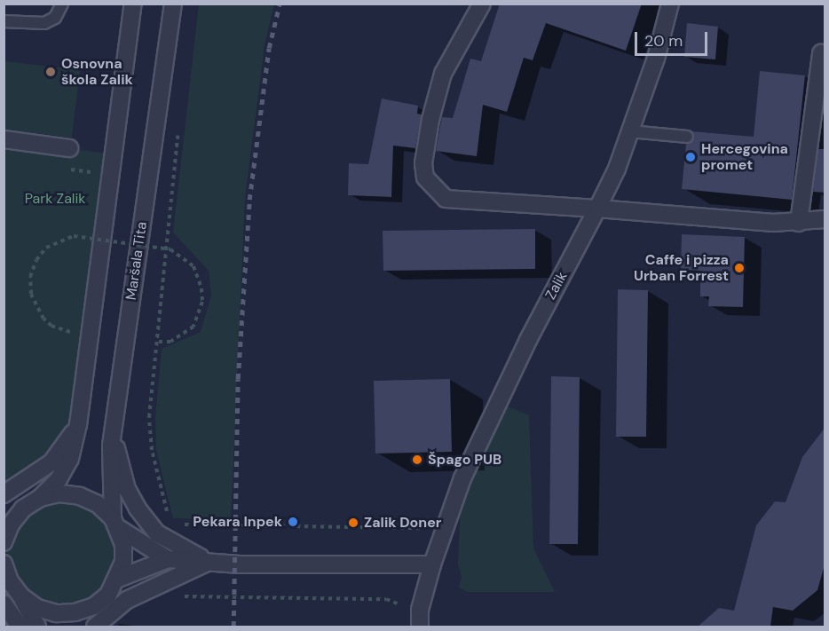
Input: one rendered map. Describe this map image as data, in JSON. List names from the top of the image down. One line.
{"streets":{"street":["Maršala Tita","Zalik"]},"parks":["Park Zalik"],"places":["Osnovna škola Zalik","Hercegovina promet","Caffe i pizza Urban Forrest","Špago PUB","Pekara Inpek","Zalik Doner"],"scale_bar":"20 m"}
